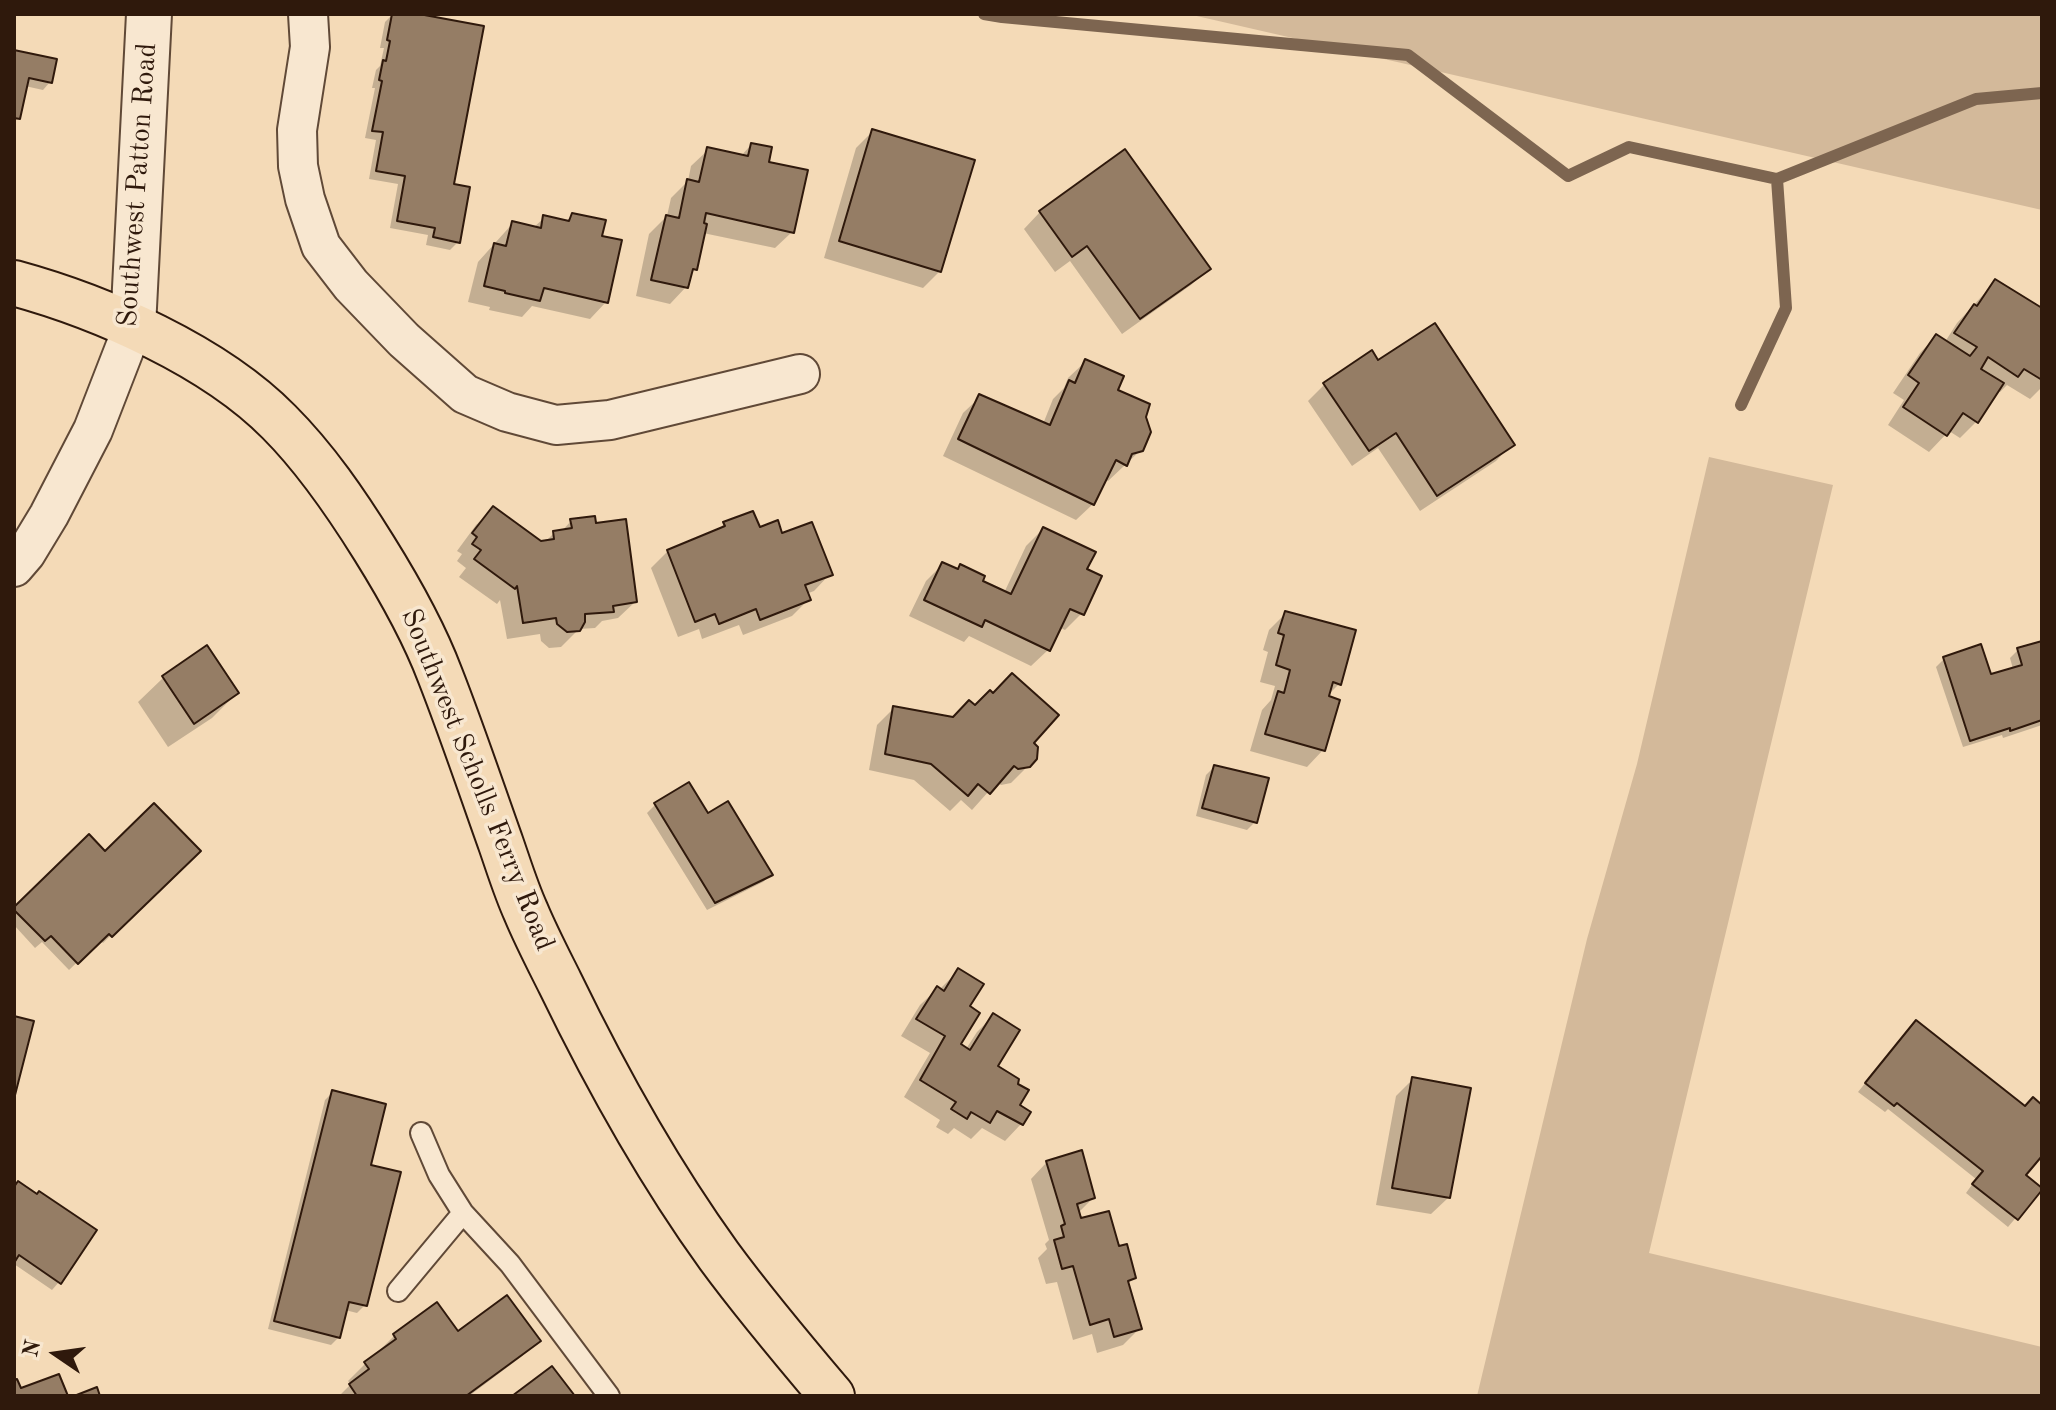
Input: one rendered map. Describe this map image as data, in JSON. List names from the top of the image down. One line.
{"streets":{"main road":["Southwest Scholls Ferry Road"],"street":["Southwest Patton Road"]},"crossings":[["Southwest Patton Road","Southwest Scholls Ferry Road"]],"north":"left"}
